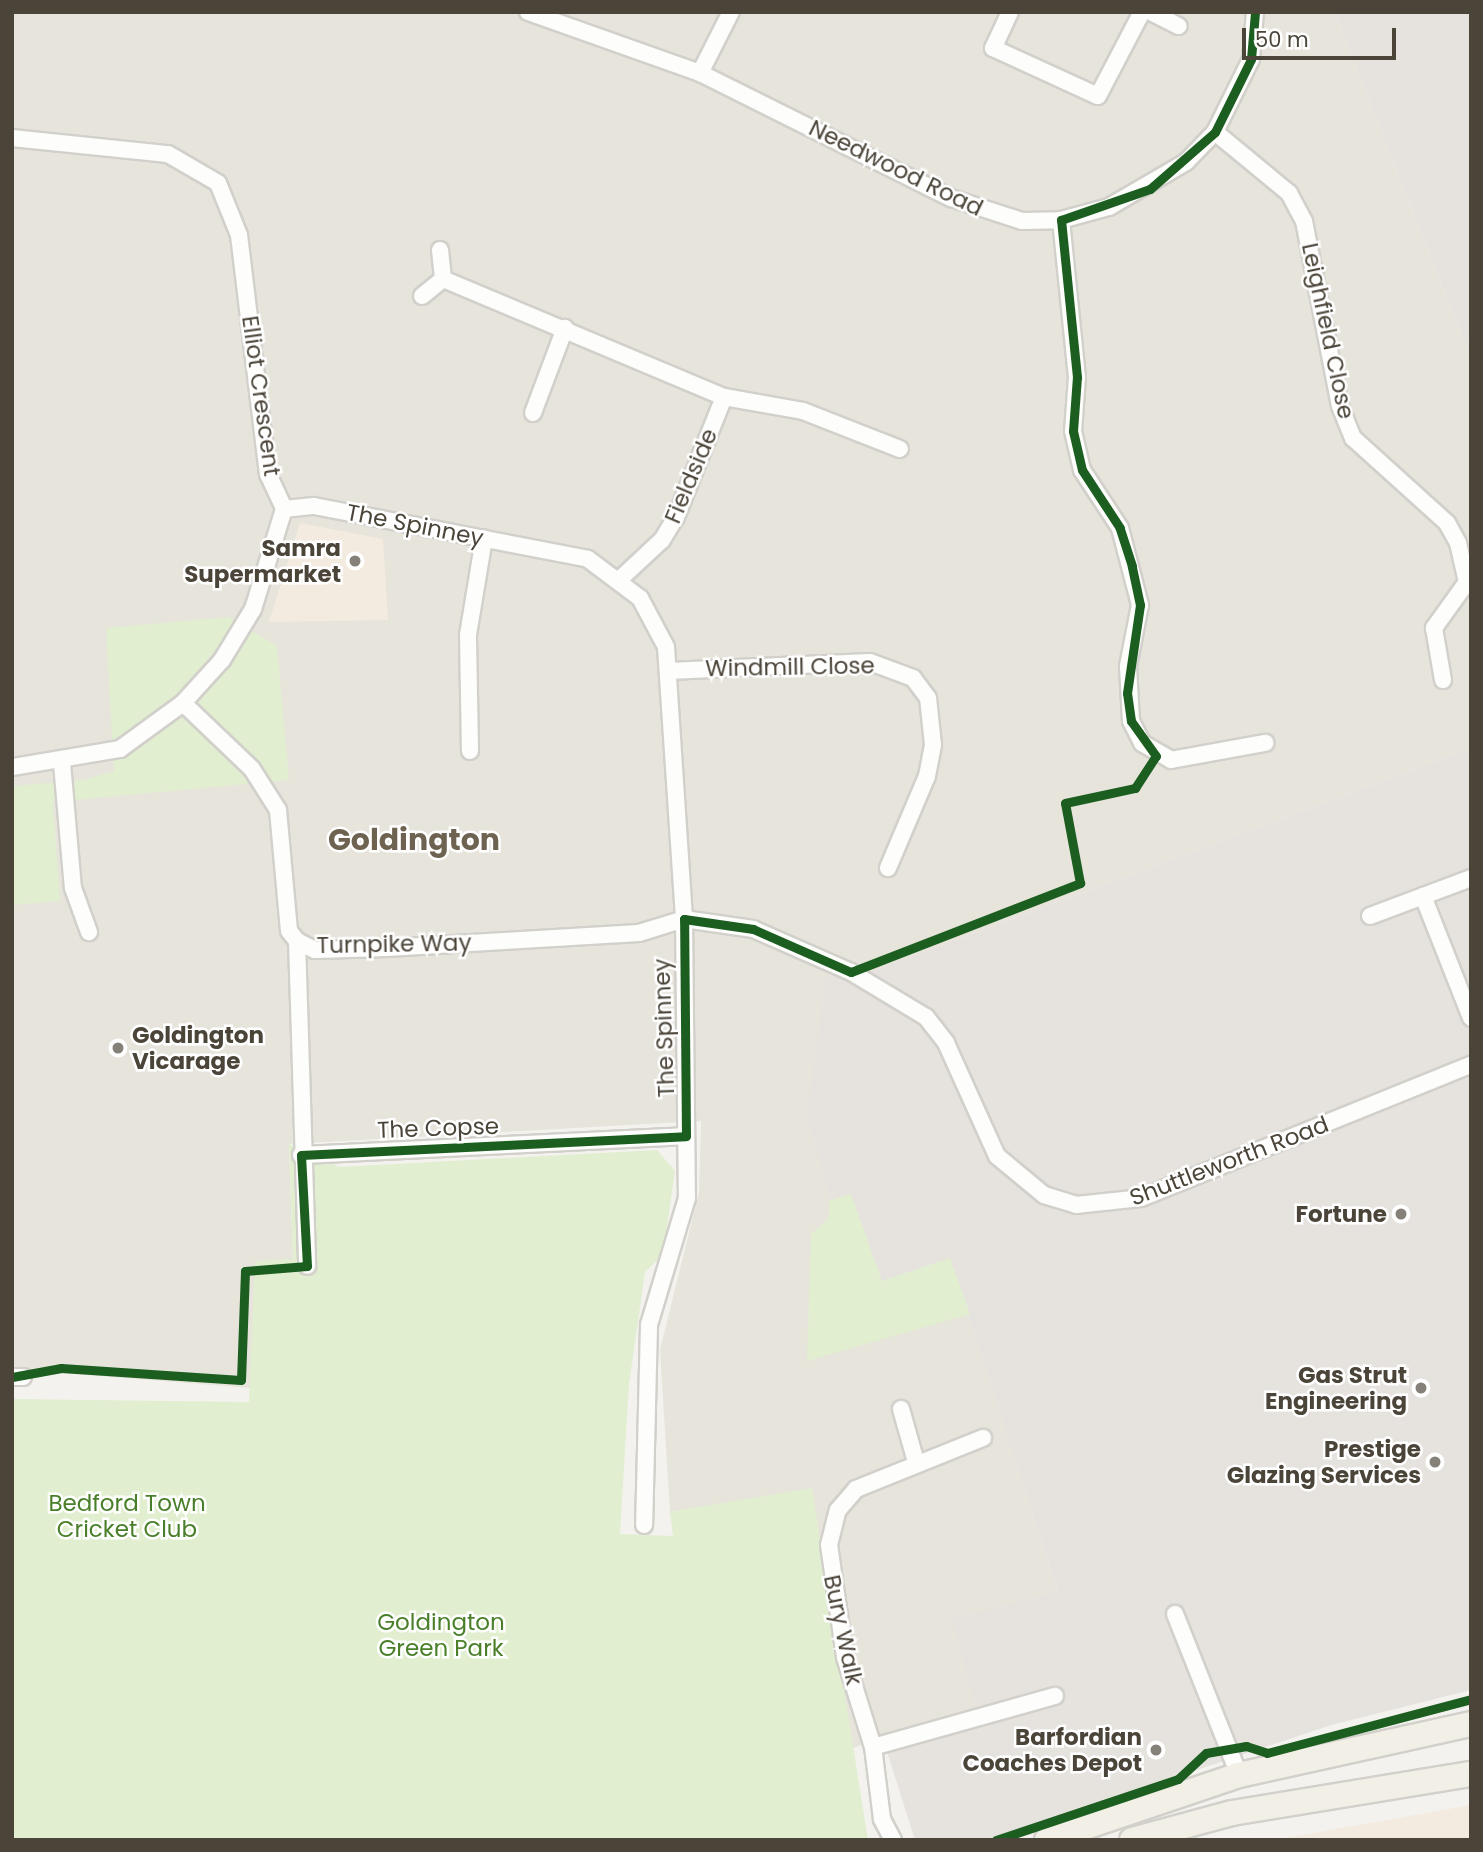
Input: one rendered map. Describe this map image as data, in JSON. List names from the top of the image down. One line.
{"streets":{"street":["Needwood Road","Leighfield Close","Elliot Crescent","Fieldside","The Spinney","Windmill Close","Turnpike Way","The Copse","Shuttleworth Road","Bury Walk"]},"crossings":[["Needwood Road","Leighfield Close"],["Elliot Crescent","The Spinney"],["Elliot Crescent","Turnpike Way"],["Fieldside","The Spinney"],["The Spinney","Windmill Close"],["The Spinney","Turnpike Way"],["The Spinney","The Copse"],["The Spinney","Shuttleworth Road"],["Turnpike Way","Shuttleworth Road"]],"districts":["Goldington"],"parks":["Bedford Town Cricket Club","Goldington Green Park"],"places":["Samra Supermarket","Goldington Vicarage","Fortune","Gas Strut Engineering","Prestige Glazing Services","Barfordian Coaches Depot"],"scale_bar":"50 m"}
